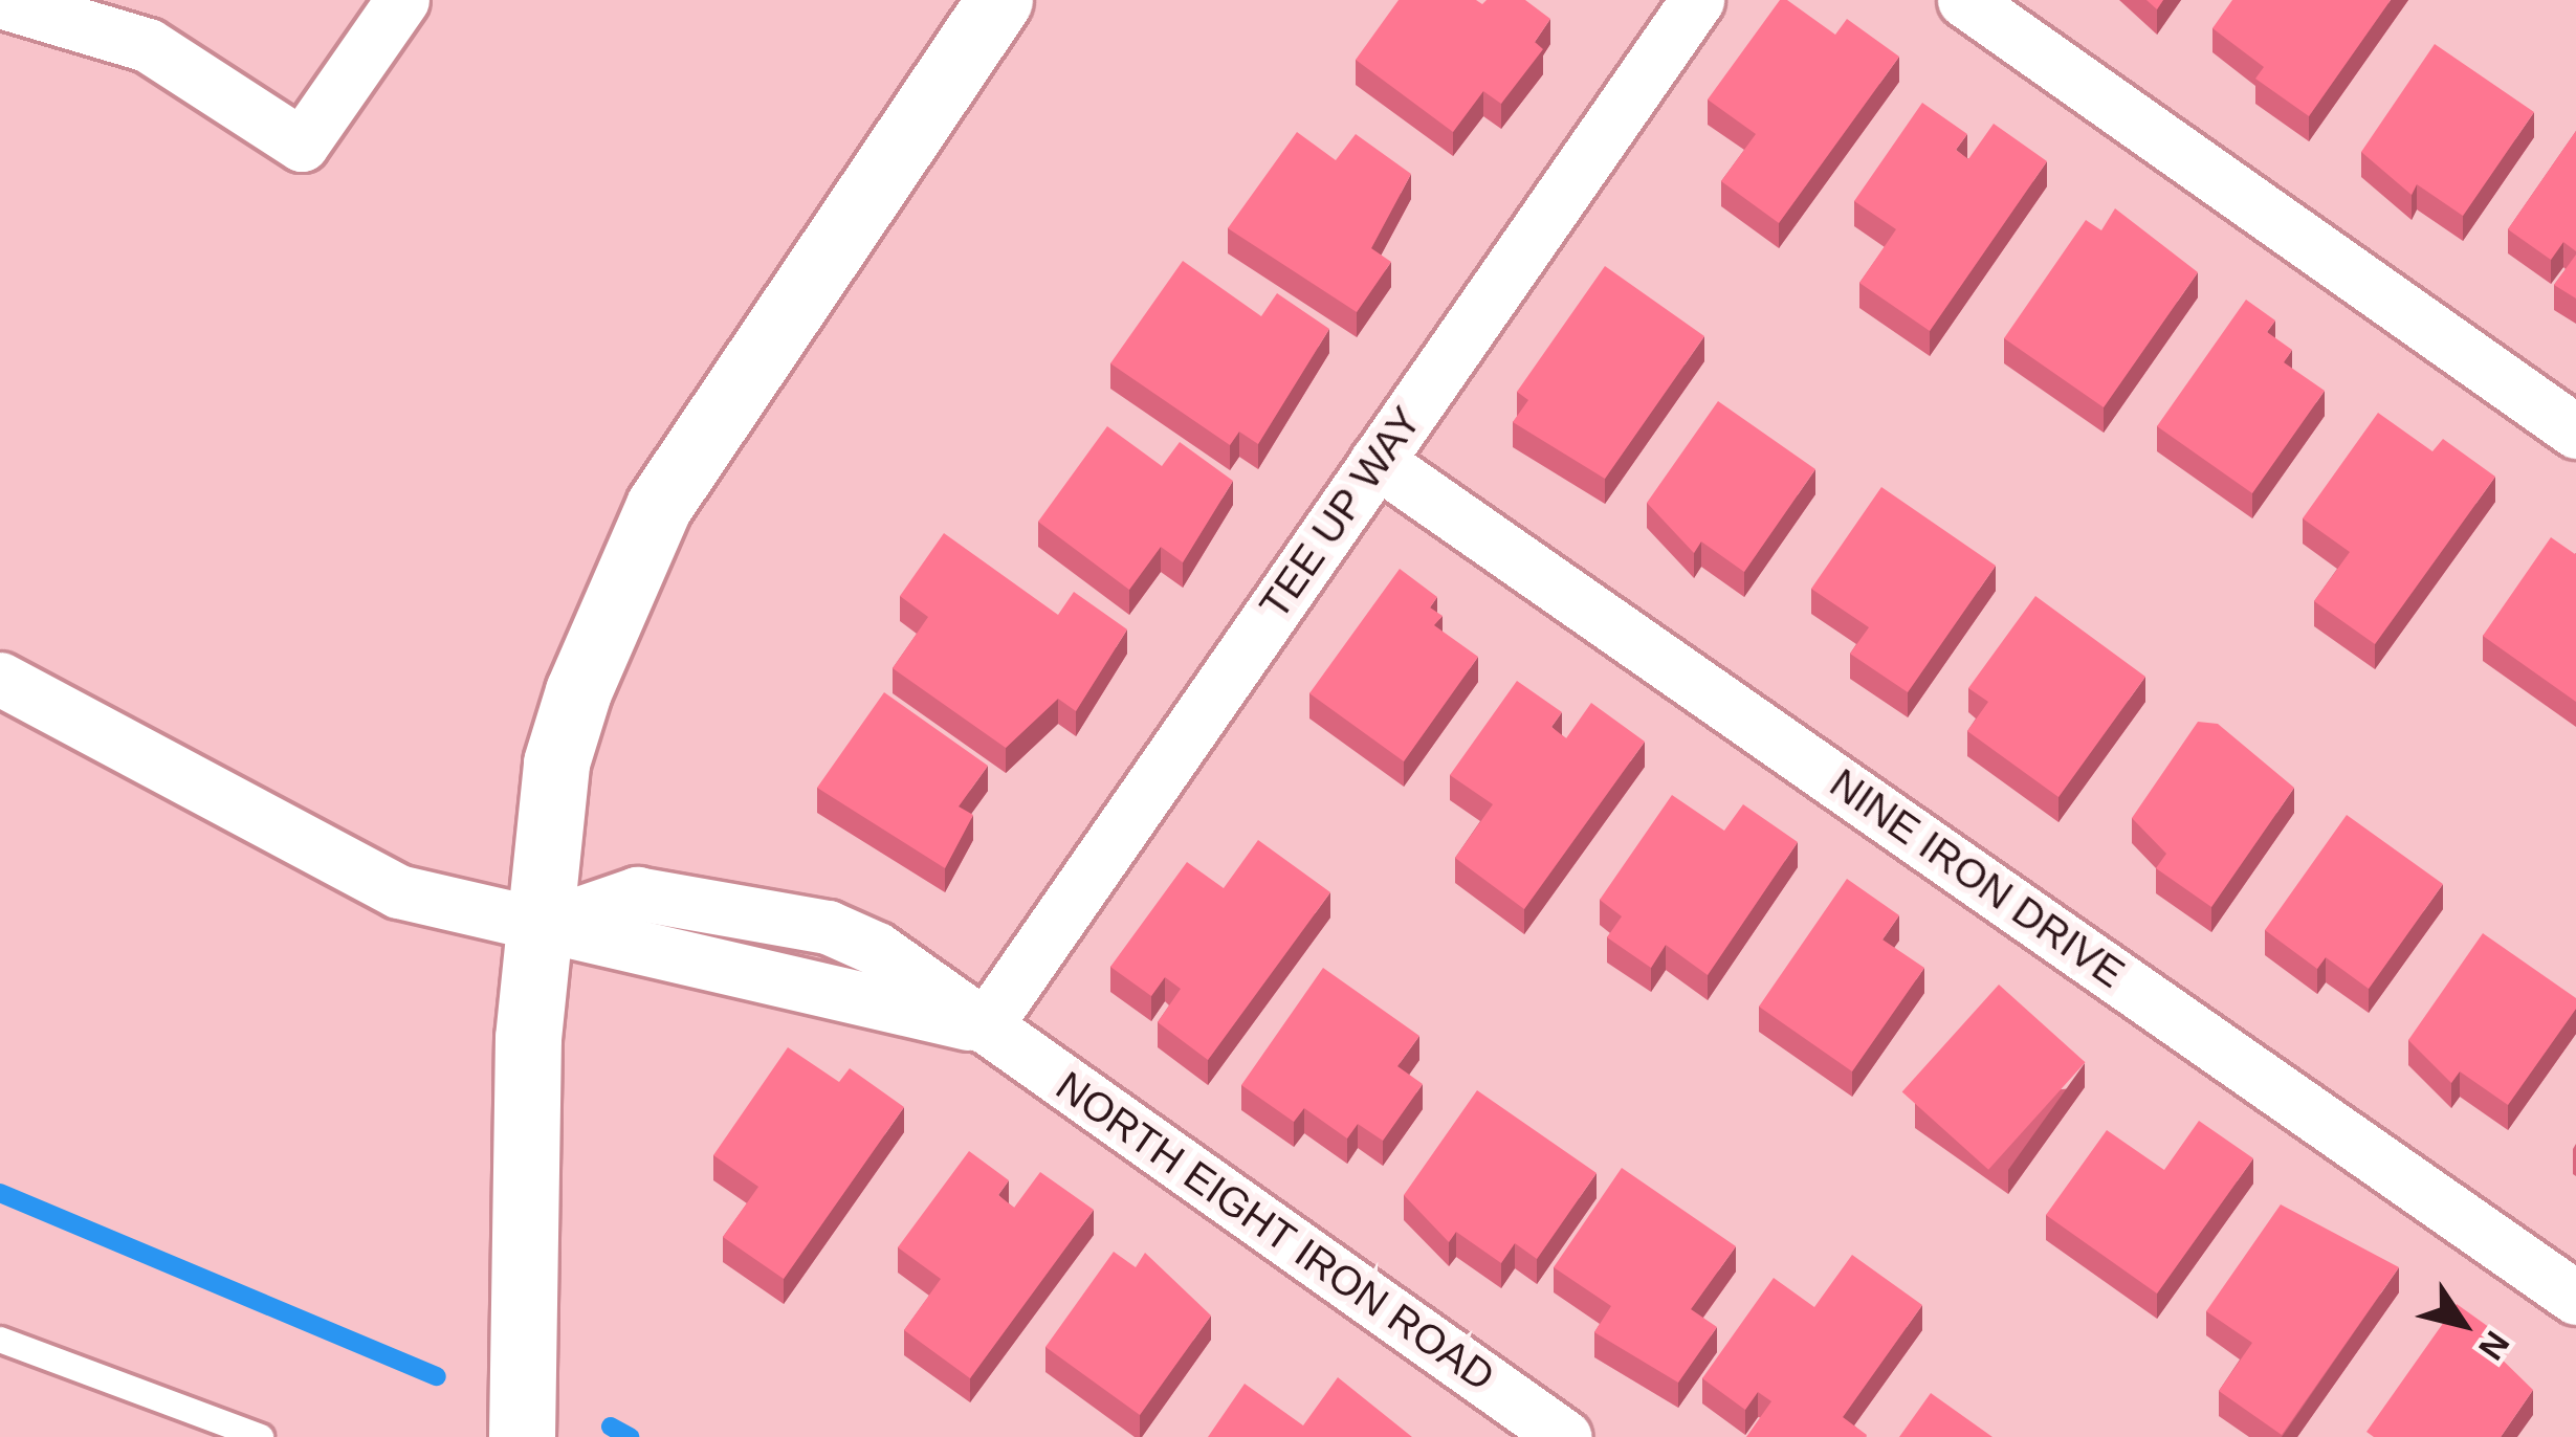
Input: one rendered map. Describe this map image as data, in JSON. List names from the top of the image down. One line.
{"streets":{"street":["TEE UP WAY","NINE IRON DRIVE","NORTH EIGHT IRON ROAD"]},"crossings":[["TEE UP WAY","NINE IRON DRIVE"],["TEE UP WAY","NORTH EIGHT IRON ROAD"]],"north":"bottom right"}
